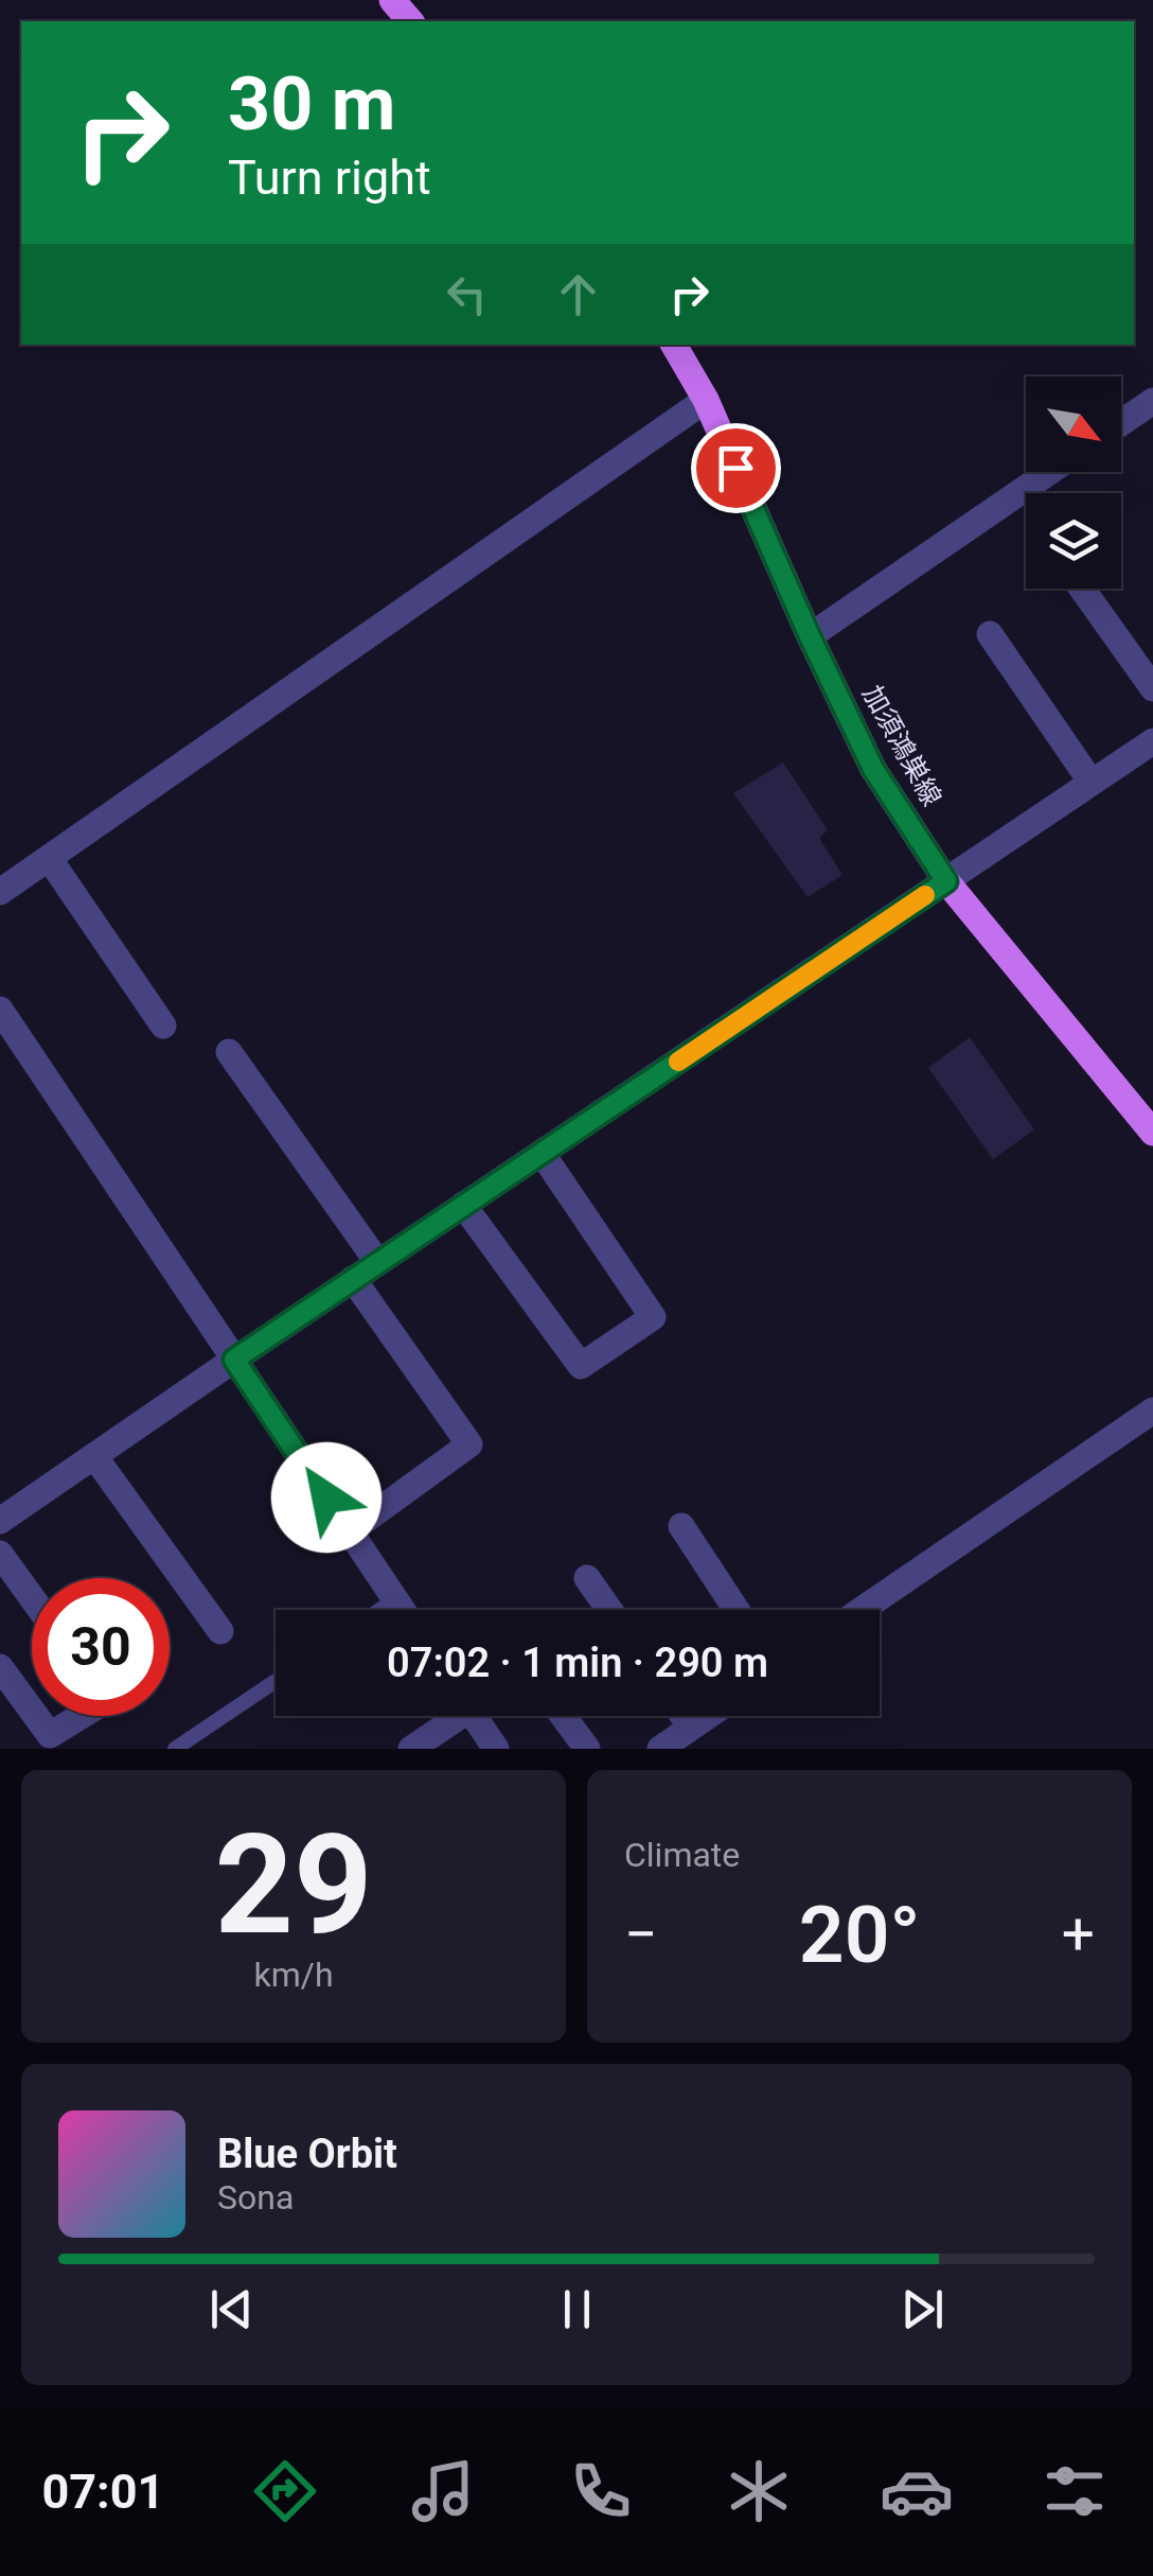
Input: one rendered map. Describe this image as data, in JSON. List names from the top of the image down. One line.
{"streets":{"main road":["加須鴻巣線"]},"north":"bottom right","page":{"turn":["30 m","Turn right"],"limit":"30","trip":"07:02 · 1 min · 290 m","tile":[["29","km/h"],"Climate"],"heat":["−","20°","+"],"song":["Blue Orbit","Sona"],"tabs":"07:01"}}
